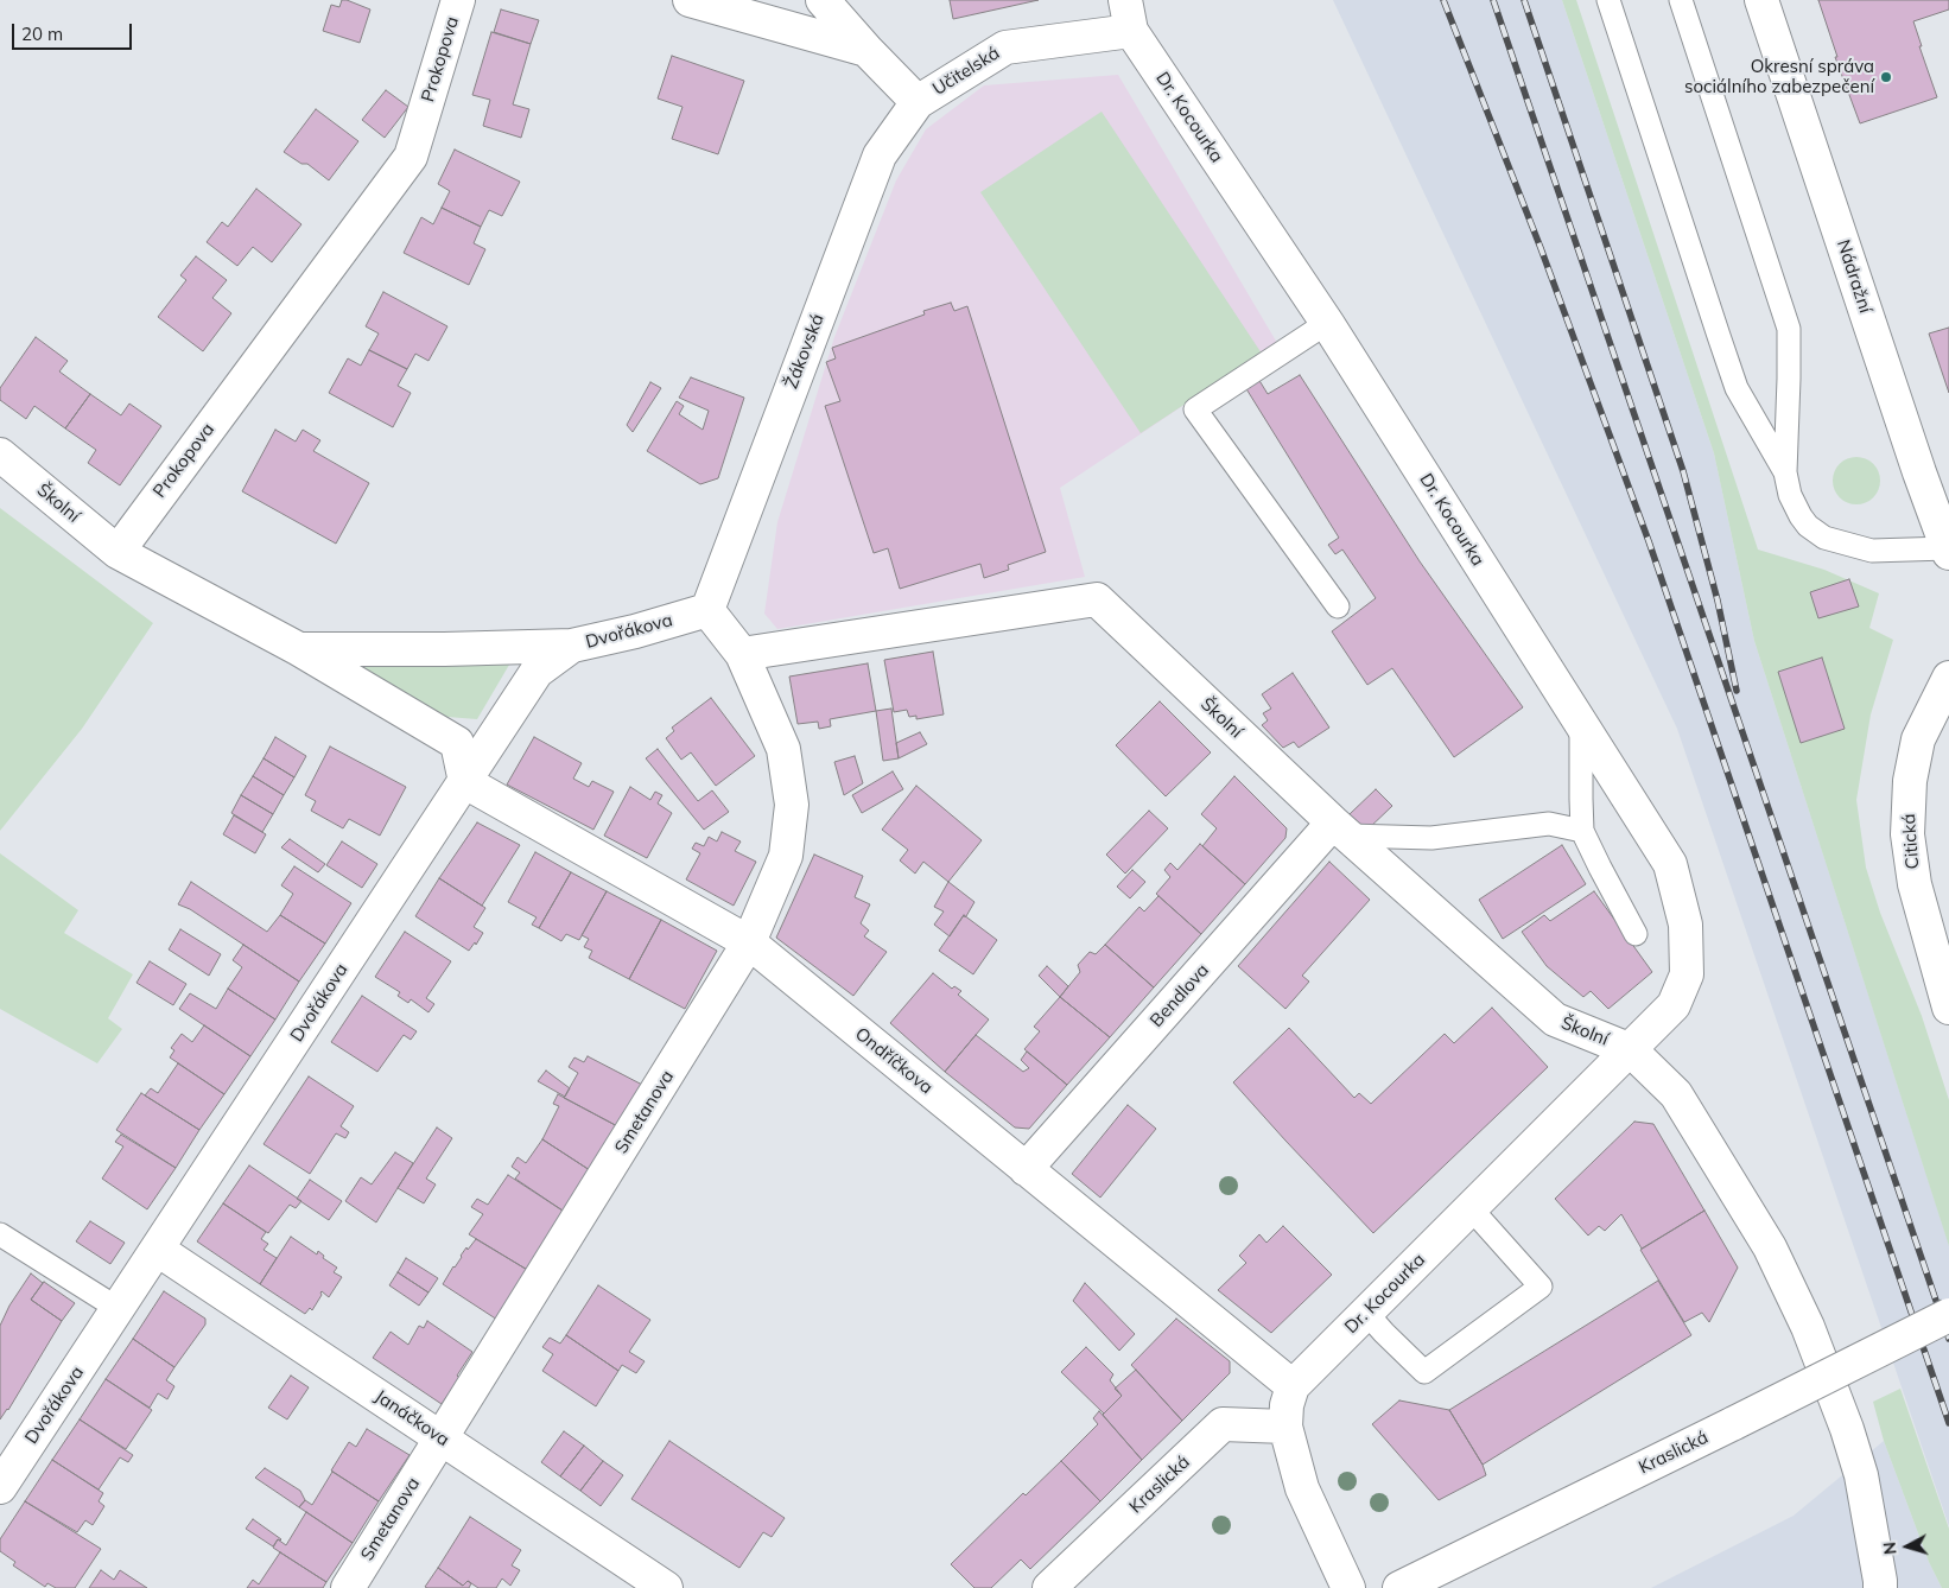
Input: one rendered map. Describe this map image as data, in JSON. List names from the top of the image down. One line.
{"streets":{"street":["Prokopova","Učitelská","Dr. Kocourka","Nádražní","Žákovská","Školní","Dvořákova","Citická","Bendlova","Ondříčkova","Smetanova","Janáčkova","Kraslická"]},"crossings":[["Prokopova","Školní"],["Učitelská","Dr. Kocourka"],["Učitelská","Žákovská"],["Dr. Kocourka","Školní"],["Dr. Kocourka","Ondříčkova"],["Žákovská","Dvořákova"],["Žákovská","Smetanova"],["Školní","Bendlova"],["Školní","Smetanova"],["Dvořákova","Ondříčkova"],["Dvořákova","Smetanova"],["Dvořákova","Janáčkova"],["Bendlova","Ondříčkova"],["Ondříčkova","Smetanova"],["Smetanova","Janáčkova"]],"places":["Okresní správa sociálního zabezpečení"],"scale_bar":"20 m","north":"left"}
